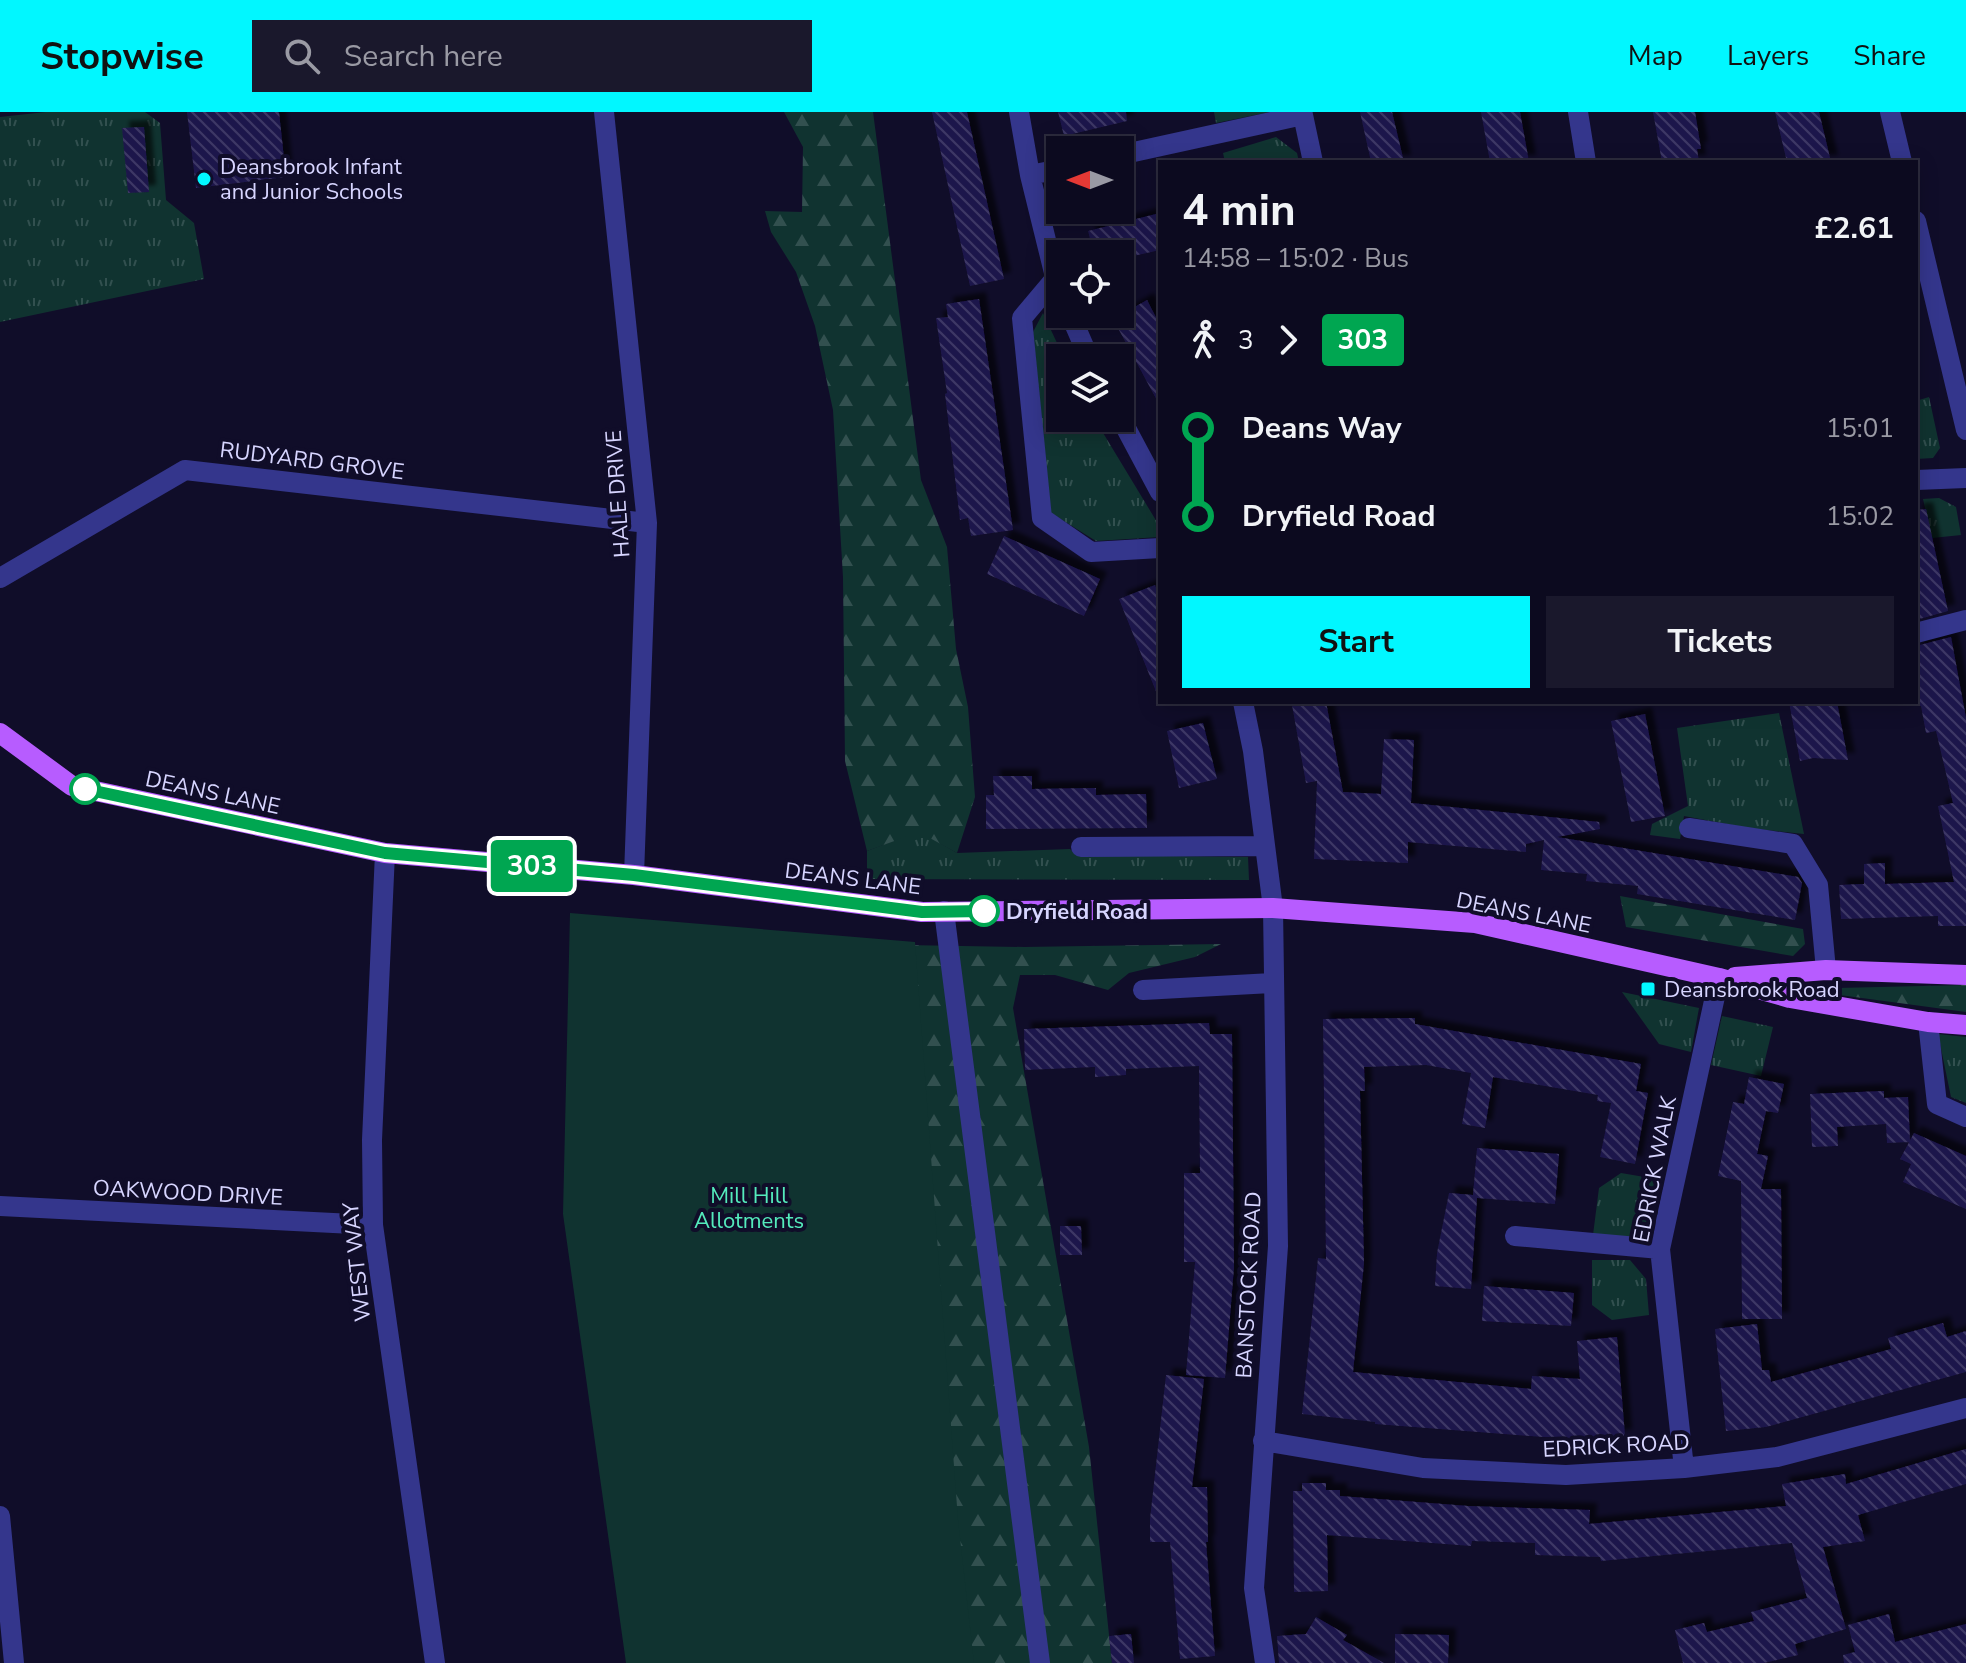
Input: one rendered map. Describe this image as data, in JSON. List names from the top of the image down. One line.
{"streets":{"main road":["DEANS LANE"],"street":["RUDYARD GROVE","HALE DRIVE","EDRICK WALK","OAKWOOD DRIVE","WEST WAY","BANSTOCK ROAD","EDRICK ROAD"]},"crossings":[["RUDYARD GROVE","HALE DRIVE"],["HALE DRIVE","DEANS LANE"],["DEANS LANE","EDRICK WALK"],["DEANS LANE","WEST WAY"],["DEANS LANE","BANSTOCK ROAD"],["EDRICK WALK","EDRICK ROAD"],["OAKWOOD DRIVE","WEST WAY"],["BANSTOCK ROAD","EDRICK ROAD"]],"parks":["Mill Hill Allotments"],"places":{"other":["Deansbrook Infant and Junior Schools","Dryfield Road"],"transit":["Deansbrook Road"]},"lines":["bus line 303"],"north":"left","page":{"header":"Stopwise","search":"Search here","nav":["Map","Layers","Share"],"on_map":"303","heading":["4 min","14:58 – 15:02 · Bus","£2.61"],"legs":["3","303"],"list":[{"name":"Deans Way","value":"15:01"},{"name":"Dryfield Road","value":"15:02"}],"buttons":["Start","Tickets"]}}
